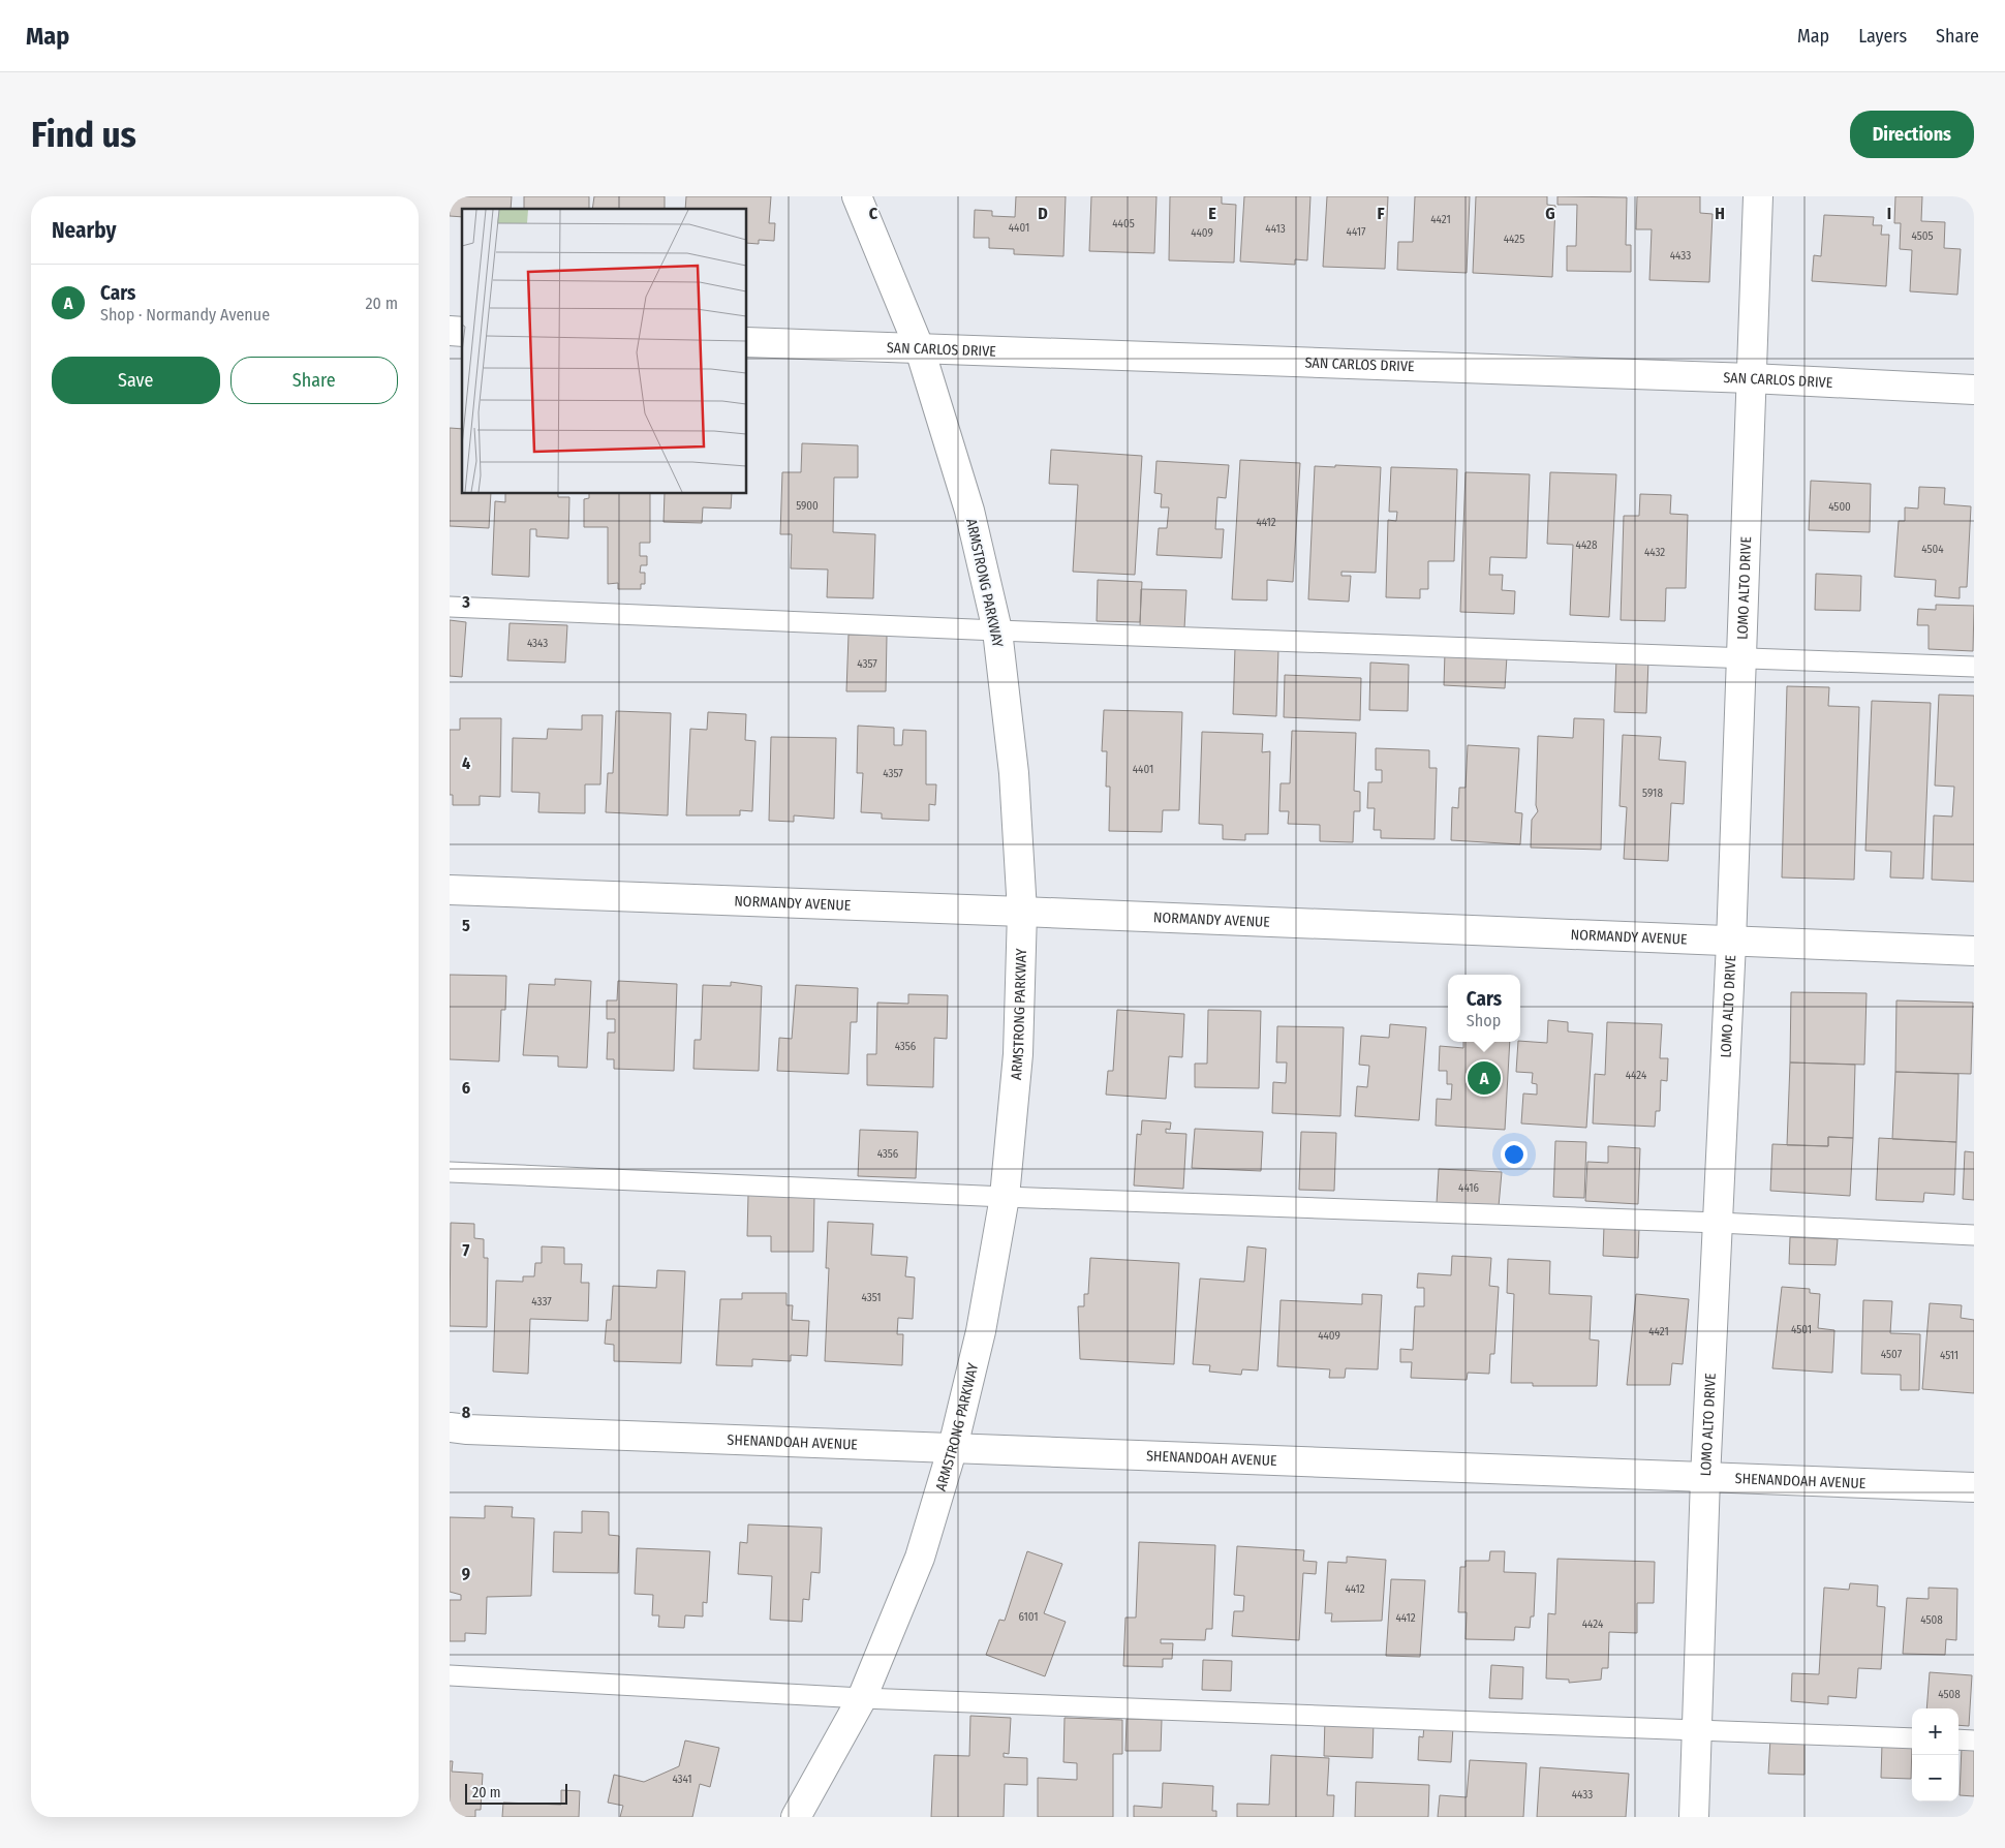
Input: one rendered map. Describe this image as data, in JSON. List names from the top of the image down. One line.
{"streets":{"street":["SAN CARLOS DRIVE","ARMSTRONG PARKWAY","LOMO ALTO DRIVE","NORMANDY AVENUE","SHENANDOAH AVENUE"]},"crossings":[["SAN CARLOS DRIVE","ARMSTRONG PARKWAY"],["SAN CARLOS DRIVE","LOMO ALTO DRIVE"],["ARMSTRONG PARKWAY","NORMANDY AVENUE"],["ARMSTRONG PARKWAY","SHENANDOAH AVENUE"],["LOMO ALTO DRIVE","NORMANDY AVENUE"],["LOMO ALTO DRIVE","SHENANDOAH AVENUE"]],"house_numbers":["4421","4405","4401","4413","4417","4409","4505","4425","4433","5900","4500","4412","4428","4504","4432","4343","4357","4401","4357","5918","4356","4424","4356","4416","4351","4337","4501","4421","4409","4507","4511","4412","6101","4412","4508","4424","4508","4341","4433"],"scale_bar":"20 m","page":{"header":"Map","nav":["Map","Layers","Share"],"buttons":["Directions",["Save","Share"]],"title":"Find us","heading":"Nearby","list":[{"mark":"A","name":"Cars","note":"Shop · Normandy Avenue","value":"20 m"}],"popup":["Cars","Shop"],"pins":"A","map_buttons":["+","−"],"scale":"20 m"},"grid":{"columns":["C","D","E","F","G","H","I"],"rows":["3","4","5","6","7","8","9"]}}
